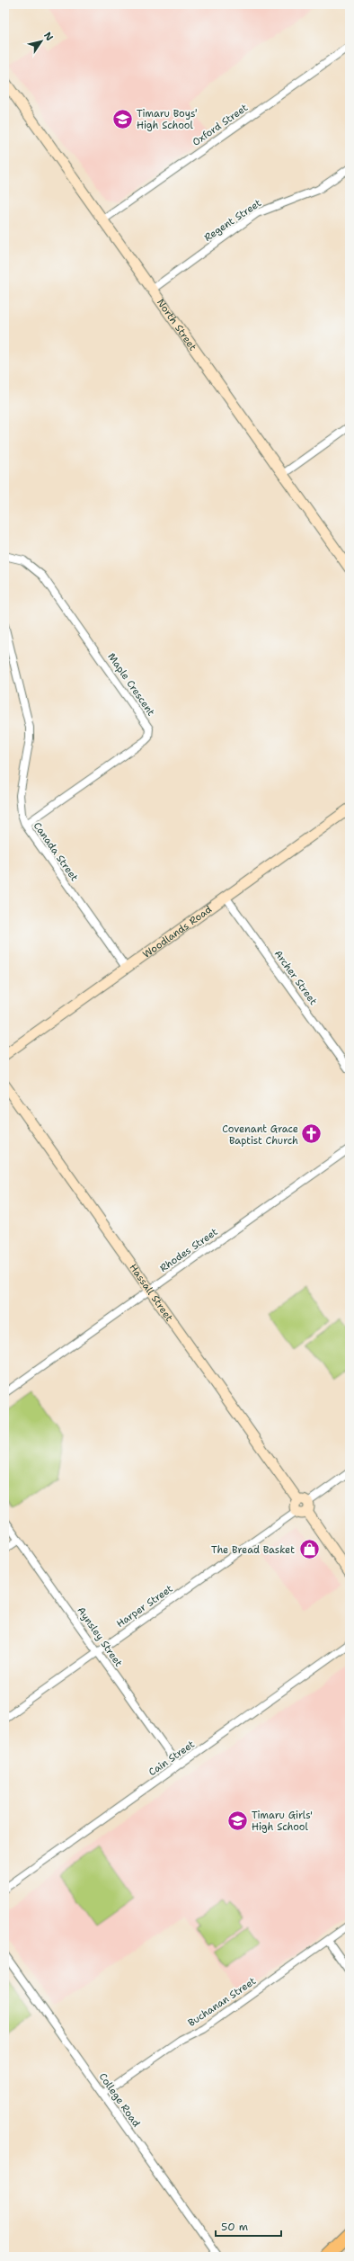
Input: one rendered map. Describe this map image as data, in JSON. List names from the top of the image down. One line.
{"streets":{"street":["Oxford Street","Regent Street","North Street","Maple Crescent","Canada Street","Woodlands Road","Archer Street","Rhodes Street","Hassall Street","Harper Street","Aynsley Street","Cain Street","Buchanan Street","College Road"]},"crossings":[["Oxford Street","North Street"],["Regent Street","North Street"],["Maple Crescent","Canada Street"],["Canada Street","Woodlands Road"],["Woodlands Road","Archer Street"],["Rhodes Street","Hassall Street"],["Harper Street","Aynsley Street"],["Aynsley Street","Cain Street"],["Buchanan Street","College Road"]],"places":{"school or university":["Timaru Boys' High School","Timaru Girls' High School"],"church":["Covenant Grace Baptist Church"],"shop":["The Bread Basket"]},"scale_bar":"50 m","north":"top right"}
